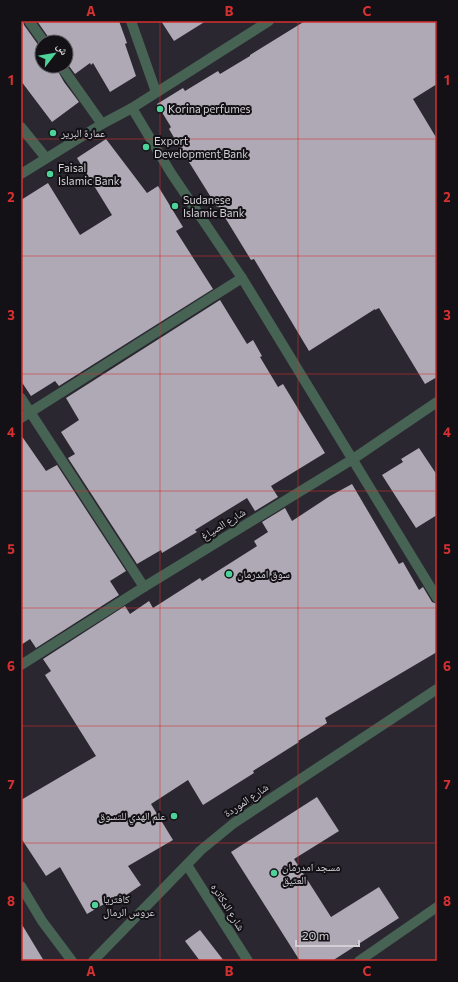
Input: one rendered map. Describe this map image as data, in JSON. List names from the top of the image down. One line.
{"streets":{"street":["شارع الصياغ","شارع الموردة","شارع الدكاتره"]},"crossings":[["شارع الموردة","شارع الدكاتره"]],"places":["Korina perfumes","عمارة البرير","Export Development Bank","Faisal Islamic Bank","Sudanese Islamic Bank","سوق امدرمان","علم الهدي للتسوق","مسجد امدرمان العتيق","كافتريا عروس الرمال"],"scale_bar":"20 m","north":"top right","grid":{"columns":["A","B","C"],"rows":["1","2","3","4","5","6","7","8"]}}
